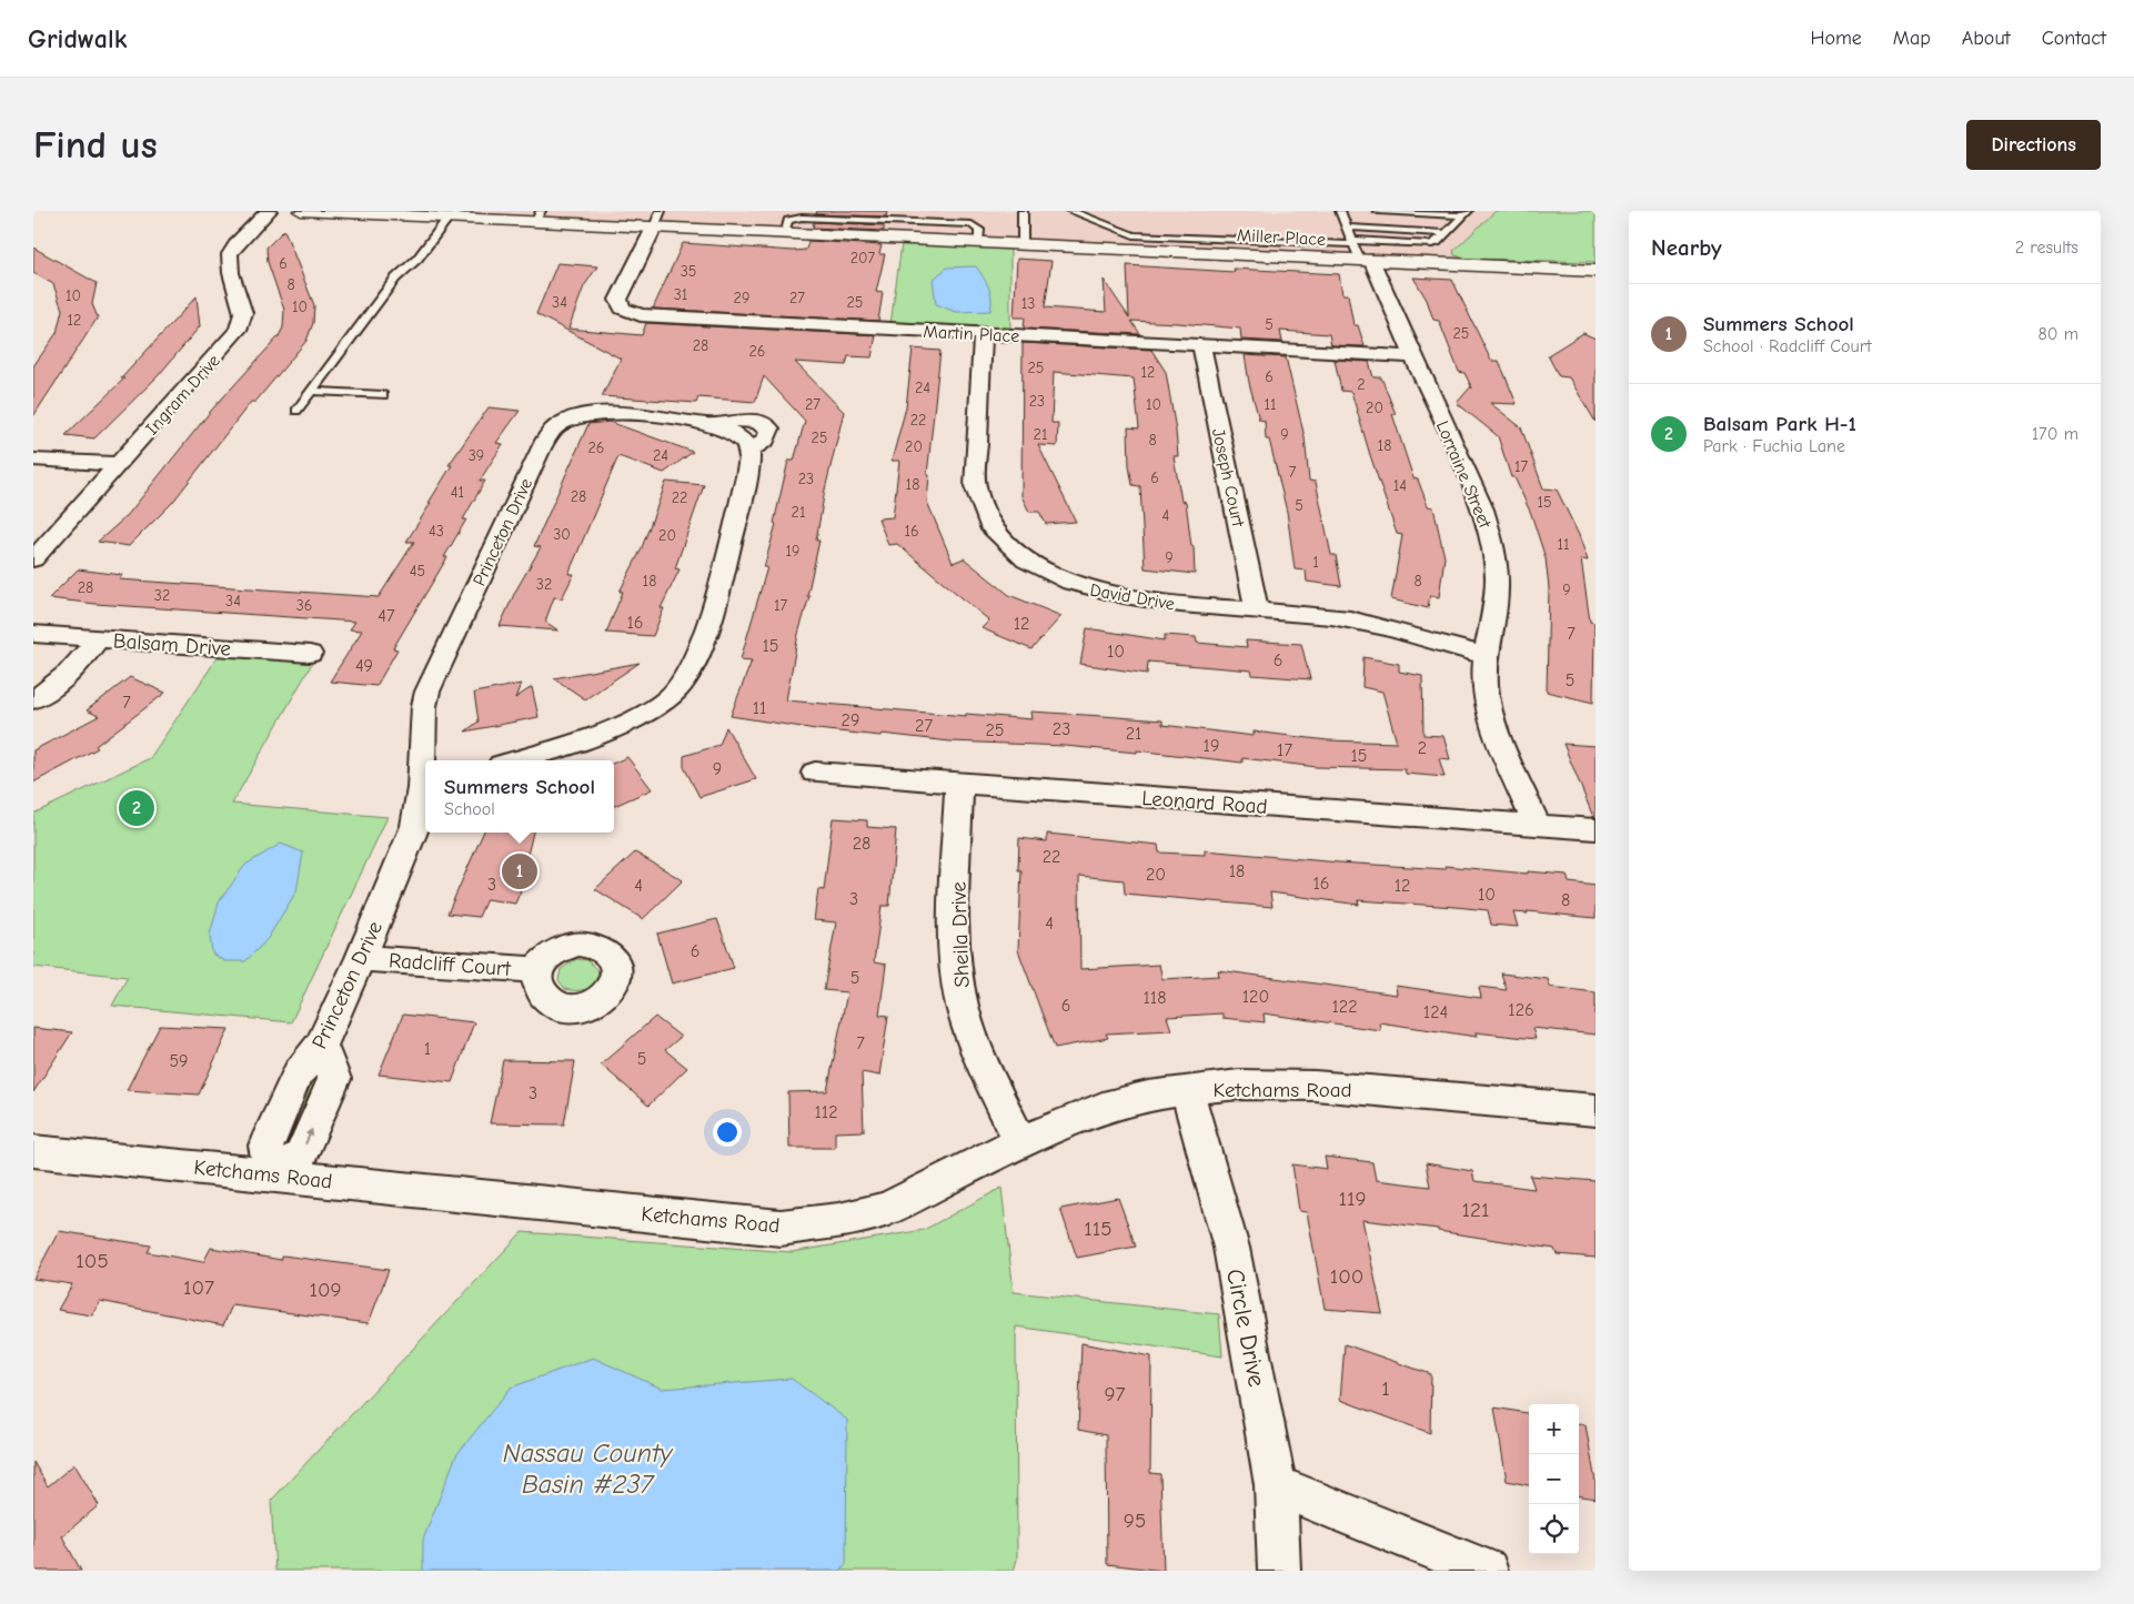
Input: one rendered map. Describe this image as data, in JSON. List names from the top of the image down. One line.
{"streets":{"street":["Miller Place","Martin Place","Ingram Drive","Lorraine Street","Joseph Court","Princeton Drive","David Drive","Balsam Drive","Leonard Road","Sheila Drive","Radcliff Court","Ketchams Road","Circle Drive"]},"crossings":[["Miller Place","Martin Place"],["Miller Place","Lorraine Street"],["Martin Place","Lorraine Street"],["Martin Place","Joseph Court"],["Martin Place","David Drive"],["Lorraine Street","David Drive"],["Lorraine Street","Leonard Road"],["Joseph Court","David Drive"],["Princeton Drive","Radcliff Court"],["Princeton Drive","Ketchams Road"],["Leonard Road","Sheila Drive"],["Sheila Drive","Ketchams Road"],["Ketchams Road","Circle Drive"]],"water":["Nassau County Basin #237"],"house_numbers":["207","6","35","8","31","10","29","27","34","25","13","10","12","5","25","28","26","25","12","6","2","24","23","27","10","11","20","22","21","9","25","8","18","20","26","39","24","17","7","6","23","18","14","41","28","22","15","5","21","4","43","16","30","20","11","19","9","1","45","18","8","32","28","9","32","34","36","17","47","16","12","7","15","10","6","49","5","7","11","29","27","23","25","21","19","2","17","15","9","28","22","18","20","16","3","4","12","10","3","8","4","6","5","120","118","6","122","126","124","7","1","5","59","3","112","119","121","115","105","100","107","109","1","97","95"],"page":{"header":"Gridwalk","nav":["Home","Map","About","Contact"],"buttons":"Directions","title":"Find us","heading":["Nearby","2 results"],"list":[{"mark":"1","name":"Summers School","note":"School · Radcliff Court","value":"80 m"},{"mark":"2","name":"Balsam Park H-1","note":"Park · Fuchia Lane","value":"170 m"}],"popup":["Summers School","School"],"pins":["2","1"],"map_buttons":["+","−"]}}
